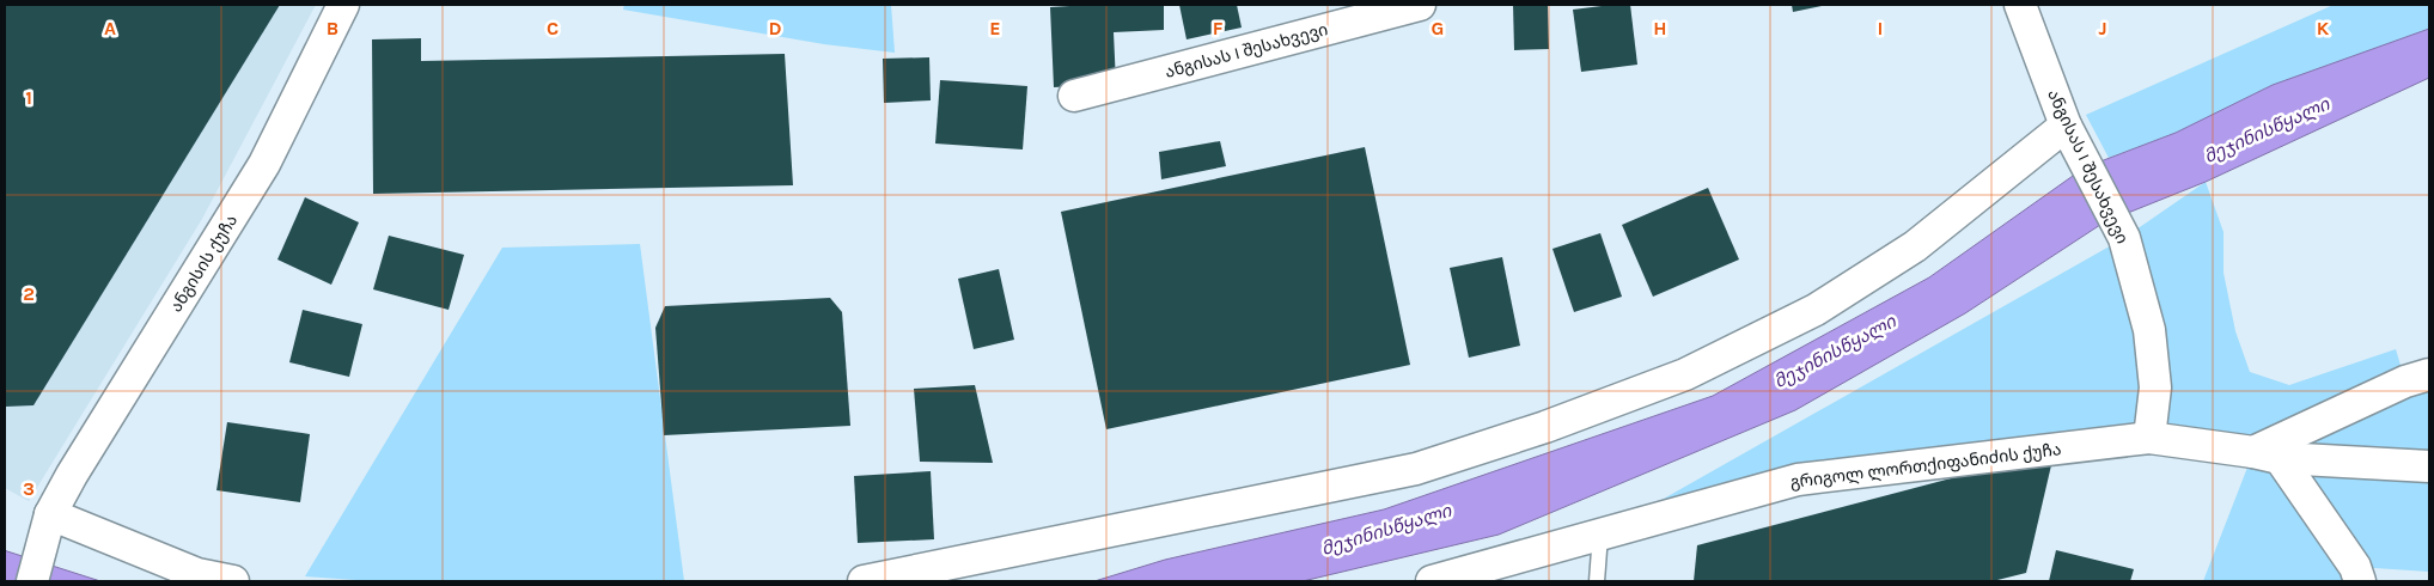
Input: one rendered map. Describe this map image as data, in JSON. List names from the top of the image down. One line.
{"streets":{"street":["ანგისას I შესახვევი","ანგისის ქუჩა","გრიგოლ ლორთქიფანიძის ქუჩა"]},"crossings":[["ანგისას I შესახვევი","გრიგოლ ლორთქიფანიძის ქუჩა"]],"water":["მეჯინისწყალი"],"grid":{"columns":["A","B","C","D","E","F","G","H","I","J","K"],"rows":["1","2","3"]}}
